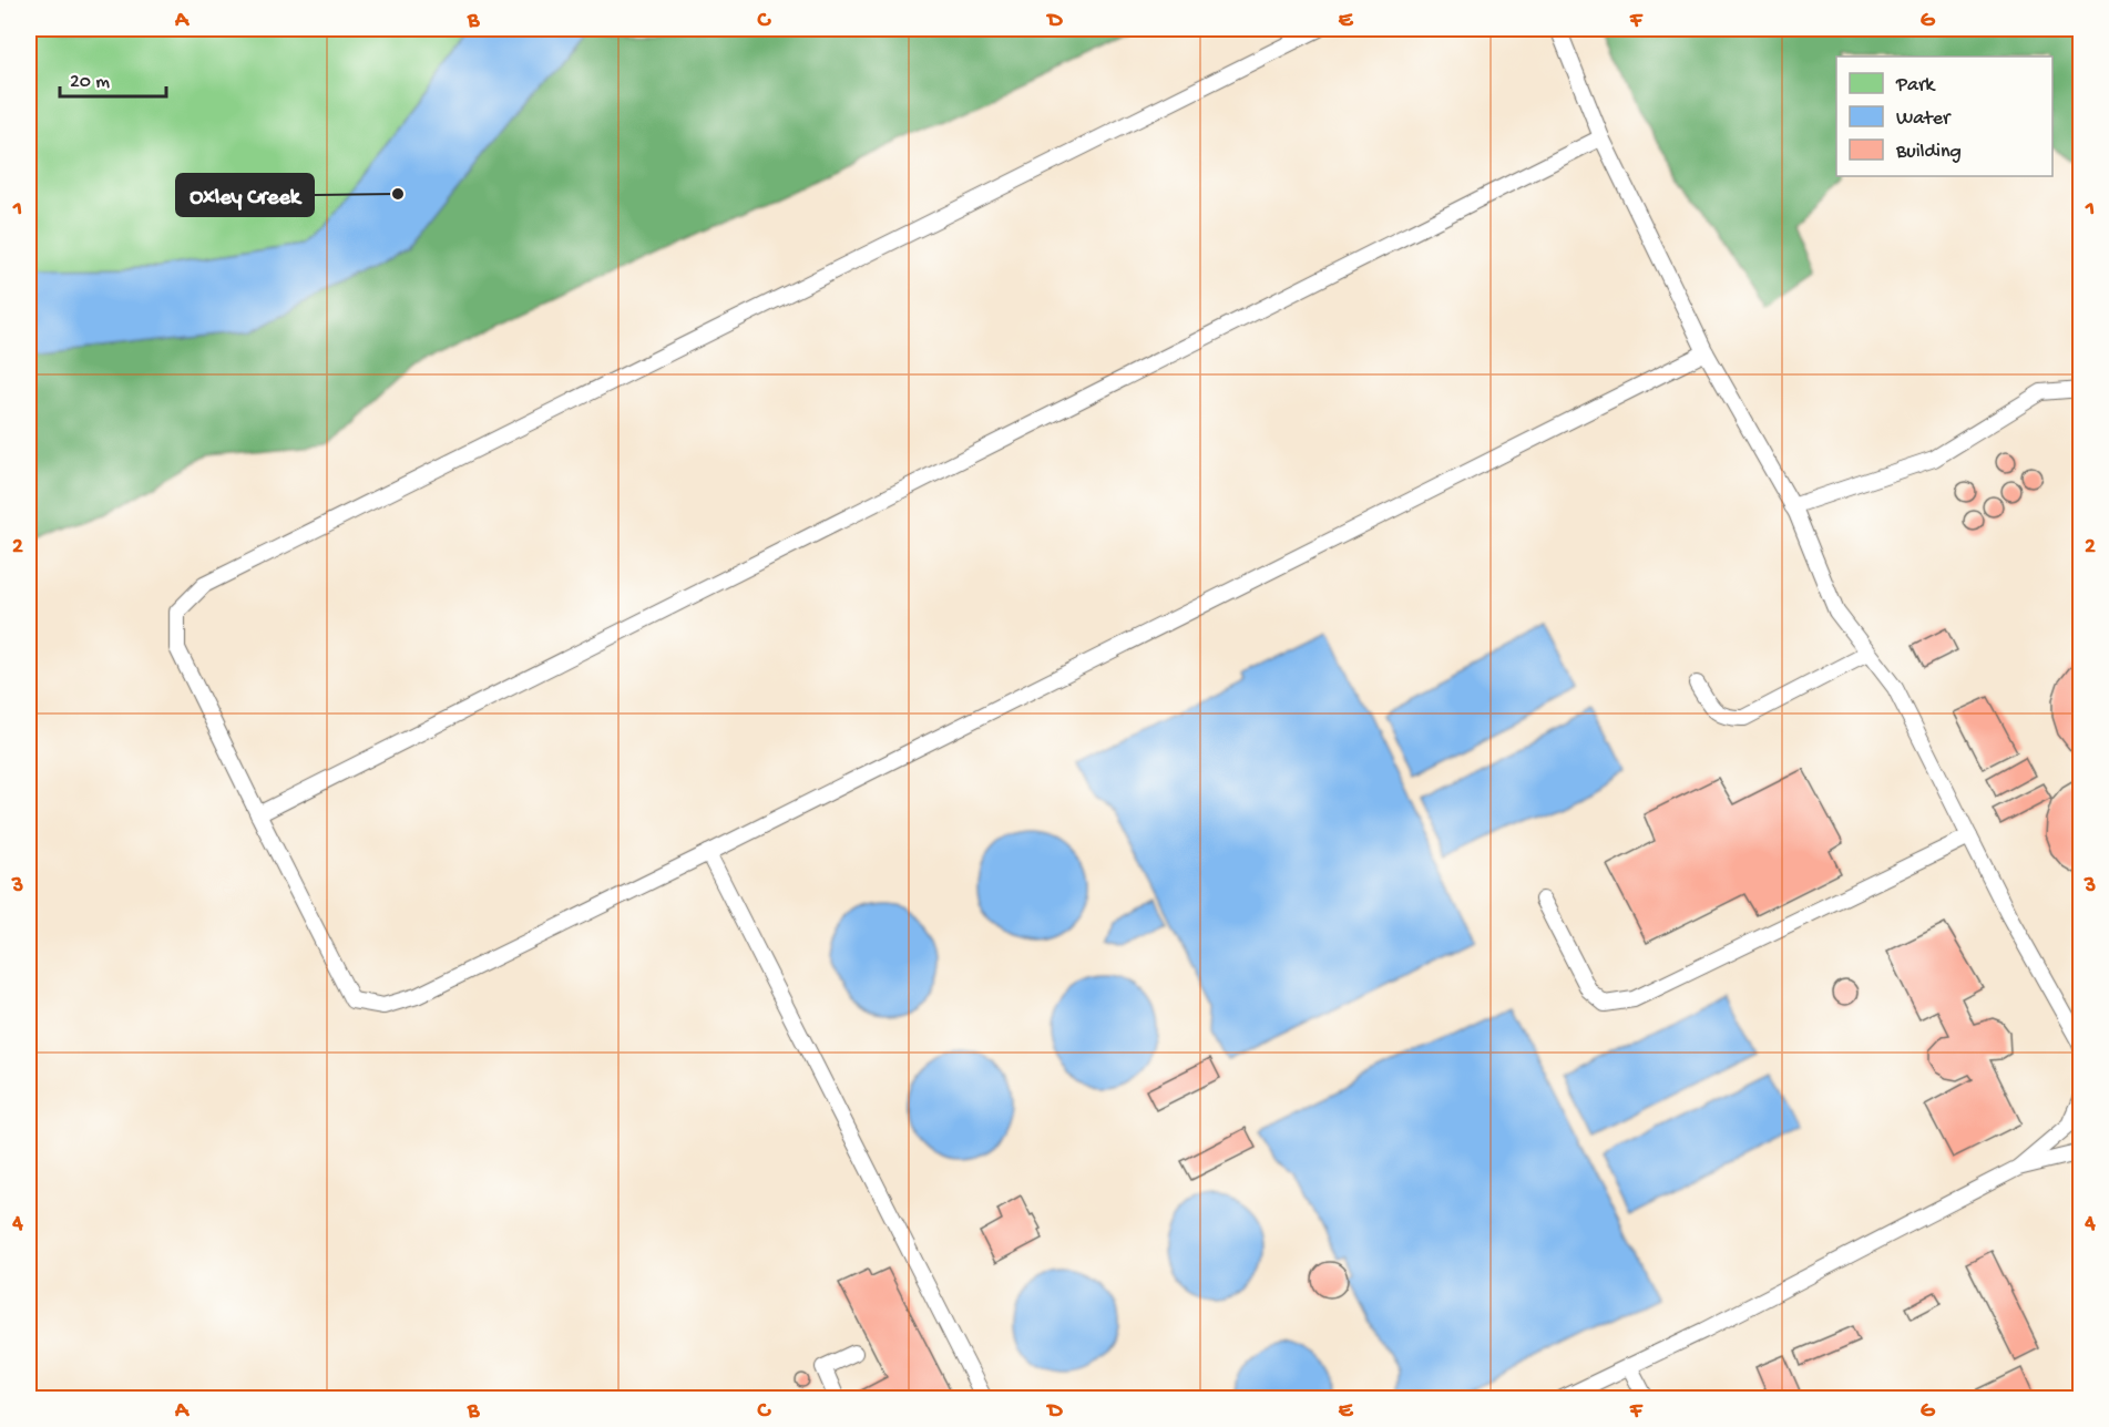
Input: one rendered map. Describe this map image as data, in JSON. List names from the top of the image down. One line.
{"places":["Oxley Creek"],"legend":["Park","Water","Building"],"scale_bar":"20 m","grid":{"columns":["A","B","C","D","E","F","G"],"rows":["1","2","3","4"]}}
